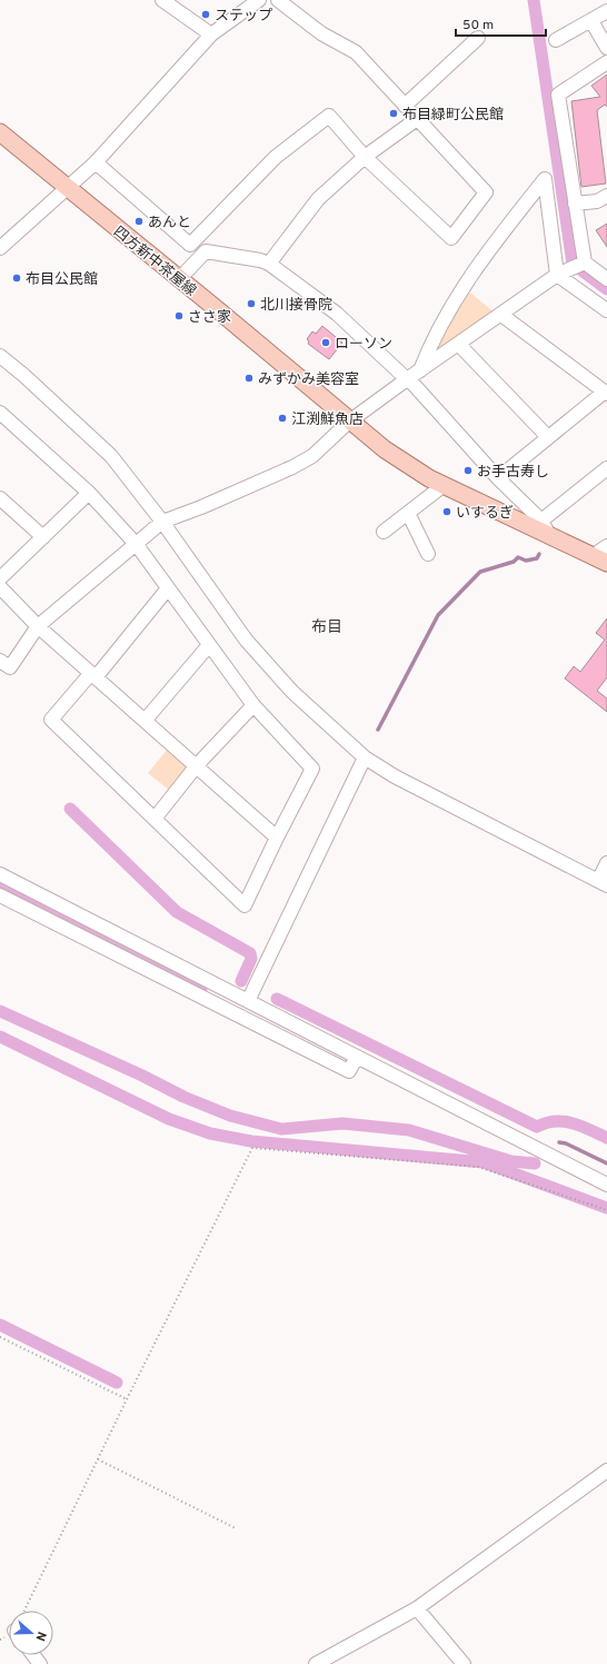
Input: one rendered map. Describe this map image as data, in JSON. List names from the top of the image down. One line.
{"streets":{"main road":["四方新中茶屋線"]},"districts":["布目"],"places":["ステップ","布目緑町公民館","あんと","布目公民館","北川接骨院","ささ家","ローソン","みずかみ美容室","江渕鮮魚店","お手古寿し","いするぎ"],"scale_bar":"50 m","north":"right"}
